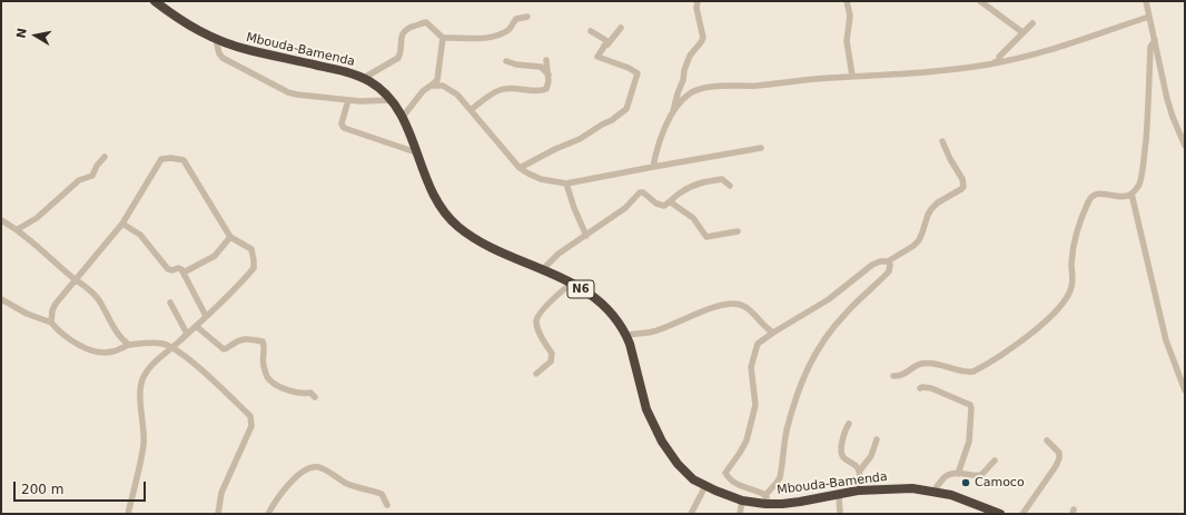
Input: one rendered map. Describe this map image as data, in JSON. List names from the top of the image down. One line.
{"streets":{"highway":["Mbouda-Bamenda","N6"]},"places":["Camoco"],"scale_bar":"200 m","north":"left"}
